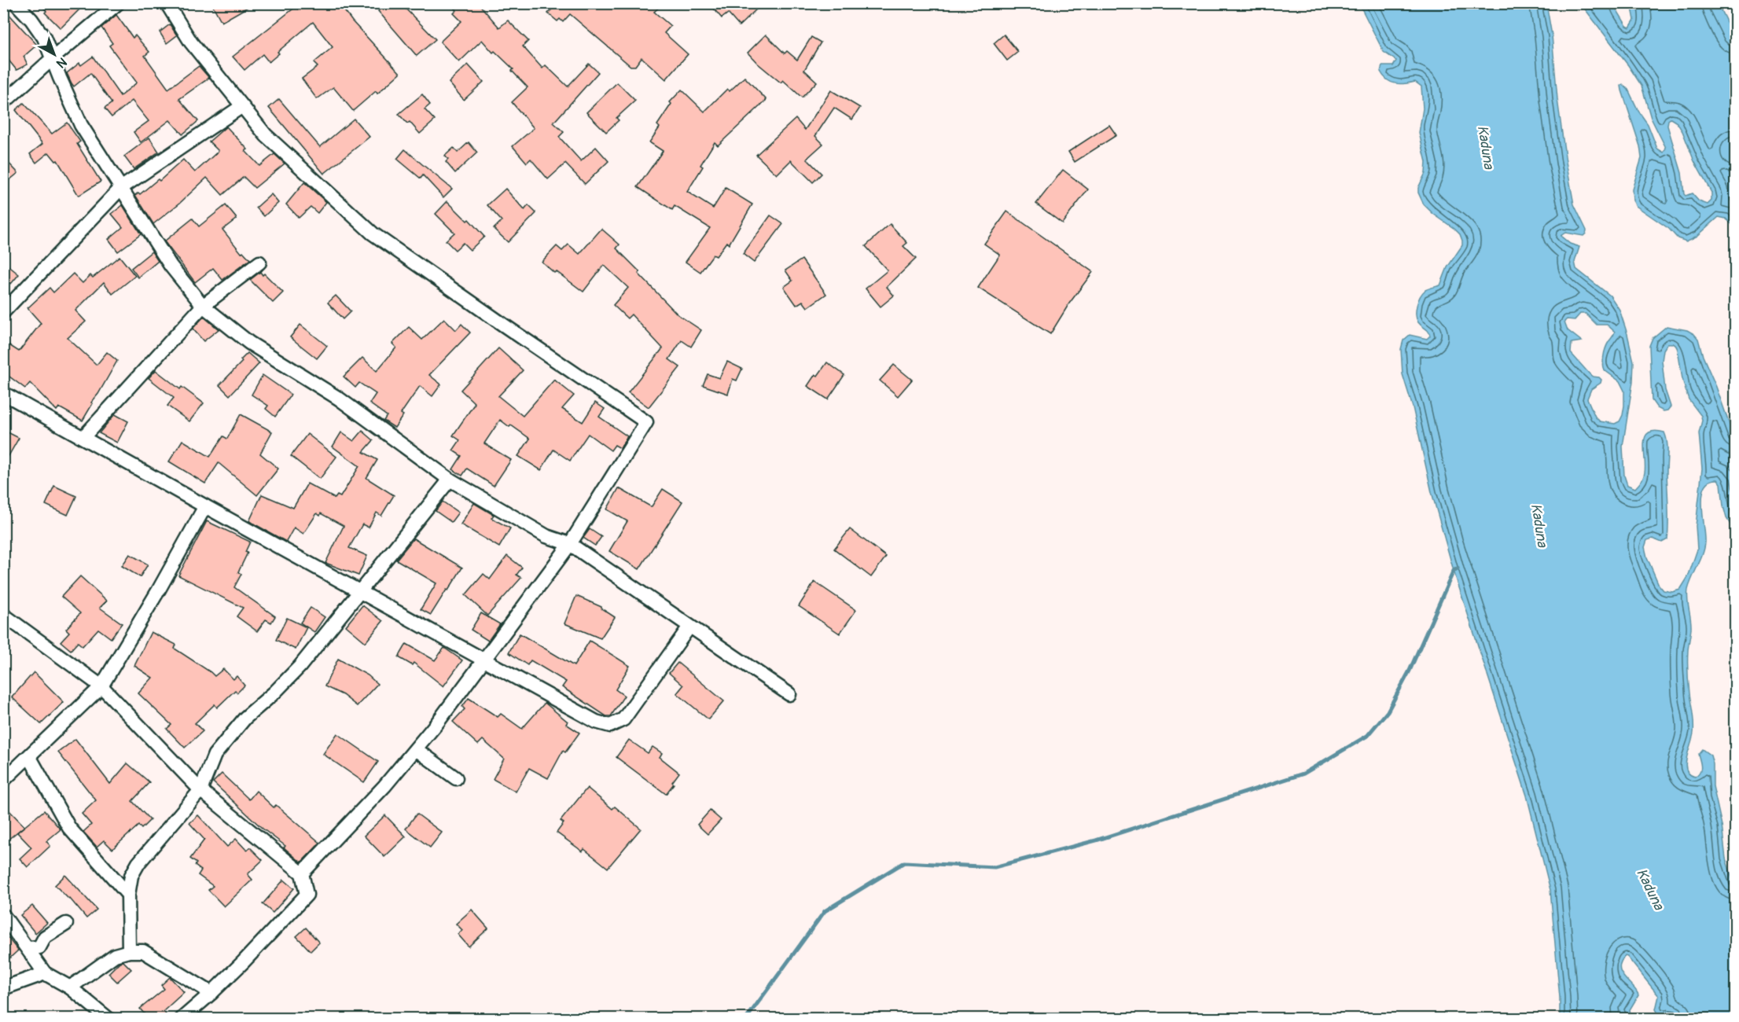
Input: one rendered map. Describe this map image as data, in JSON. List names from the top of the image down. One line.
{"water":["Kaduna"],"north":"bottom right"}
